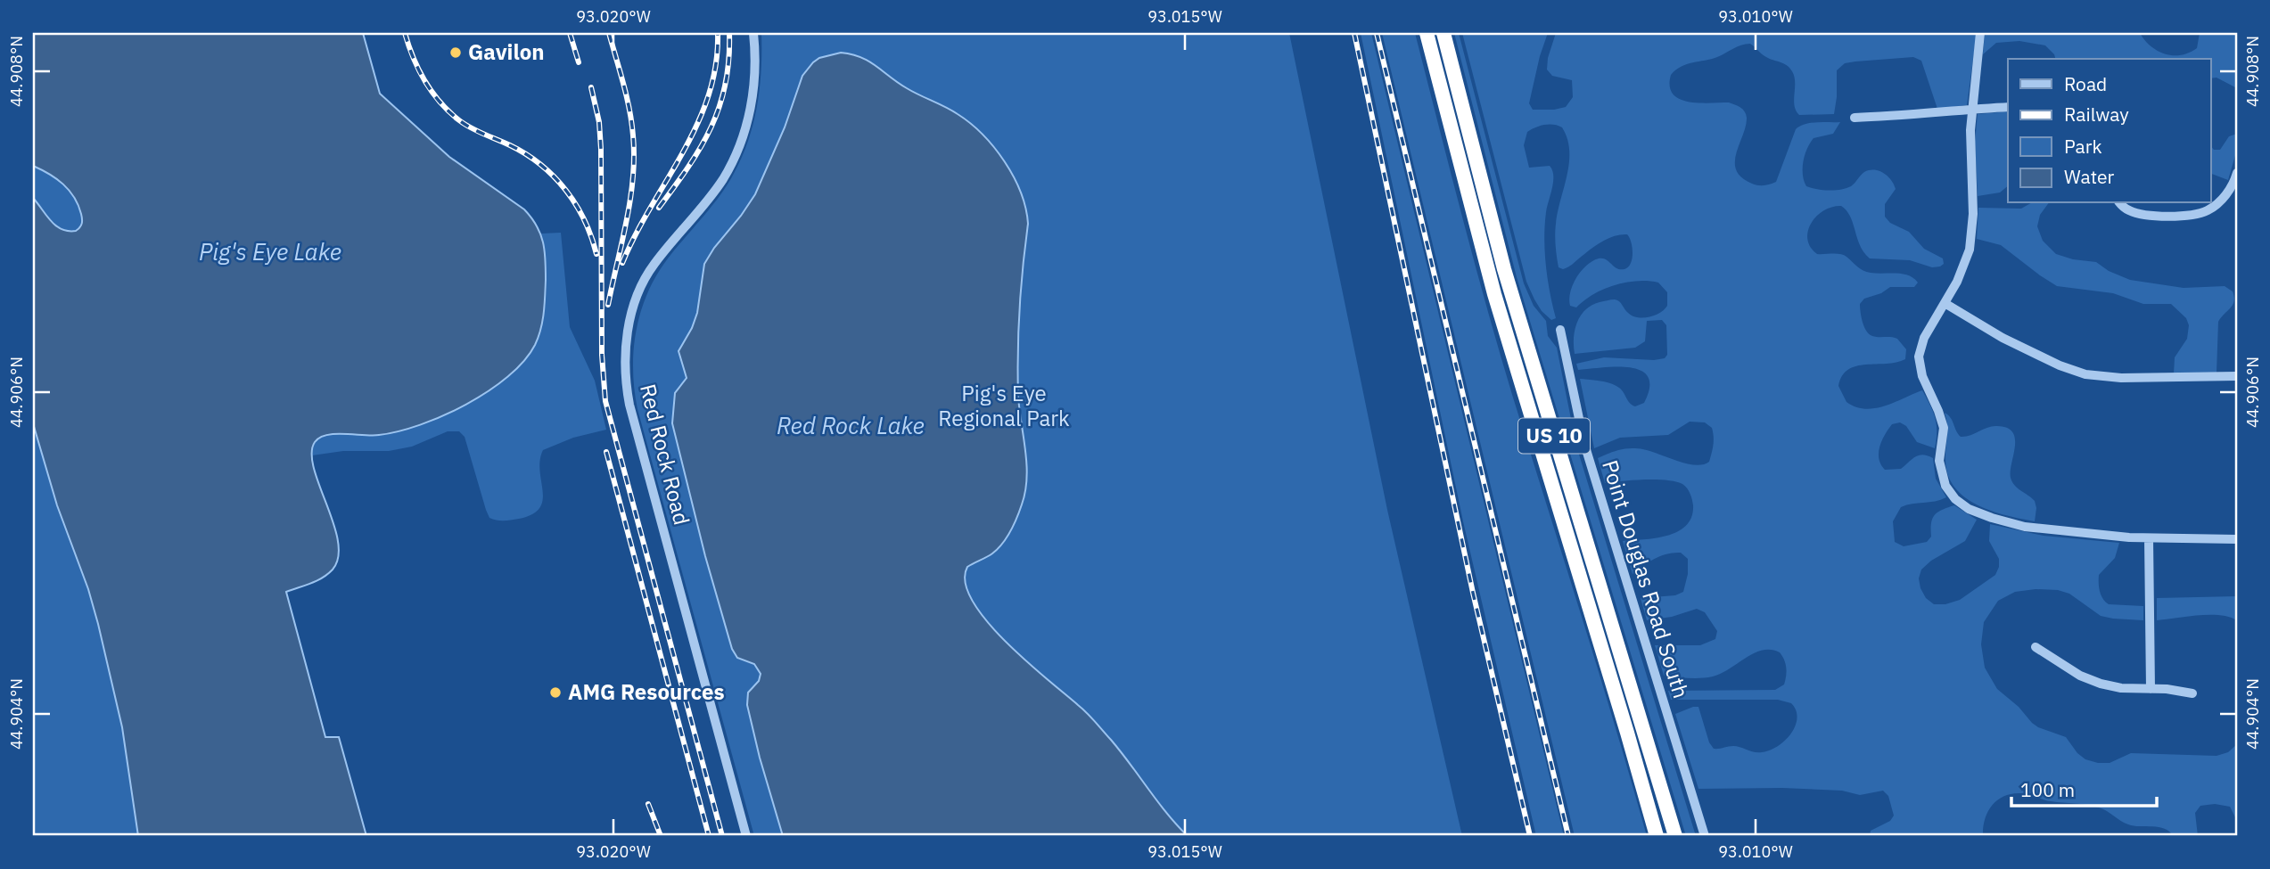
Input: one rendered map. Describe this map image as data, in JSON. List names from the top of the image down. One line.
{"streets":{"highway":["US 10"],"street":["Red Rock Road","Point Douglas Road South"]},"water":["Pig's Eye Lake","Red Rock Lake"],"parks":["Pig's Eye Regional Park"],"places":["Gavilon","AMG Resources"],"legend":["Road","Railway","Park","Water"],"scale_bar":"100 m","coordinates":["93.020°W","93.015°W","93.010°W","44.908°N","44.906°N","44.904°N"]}
